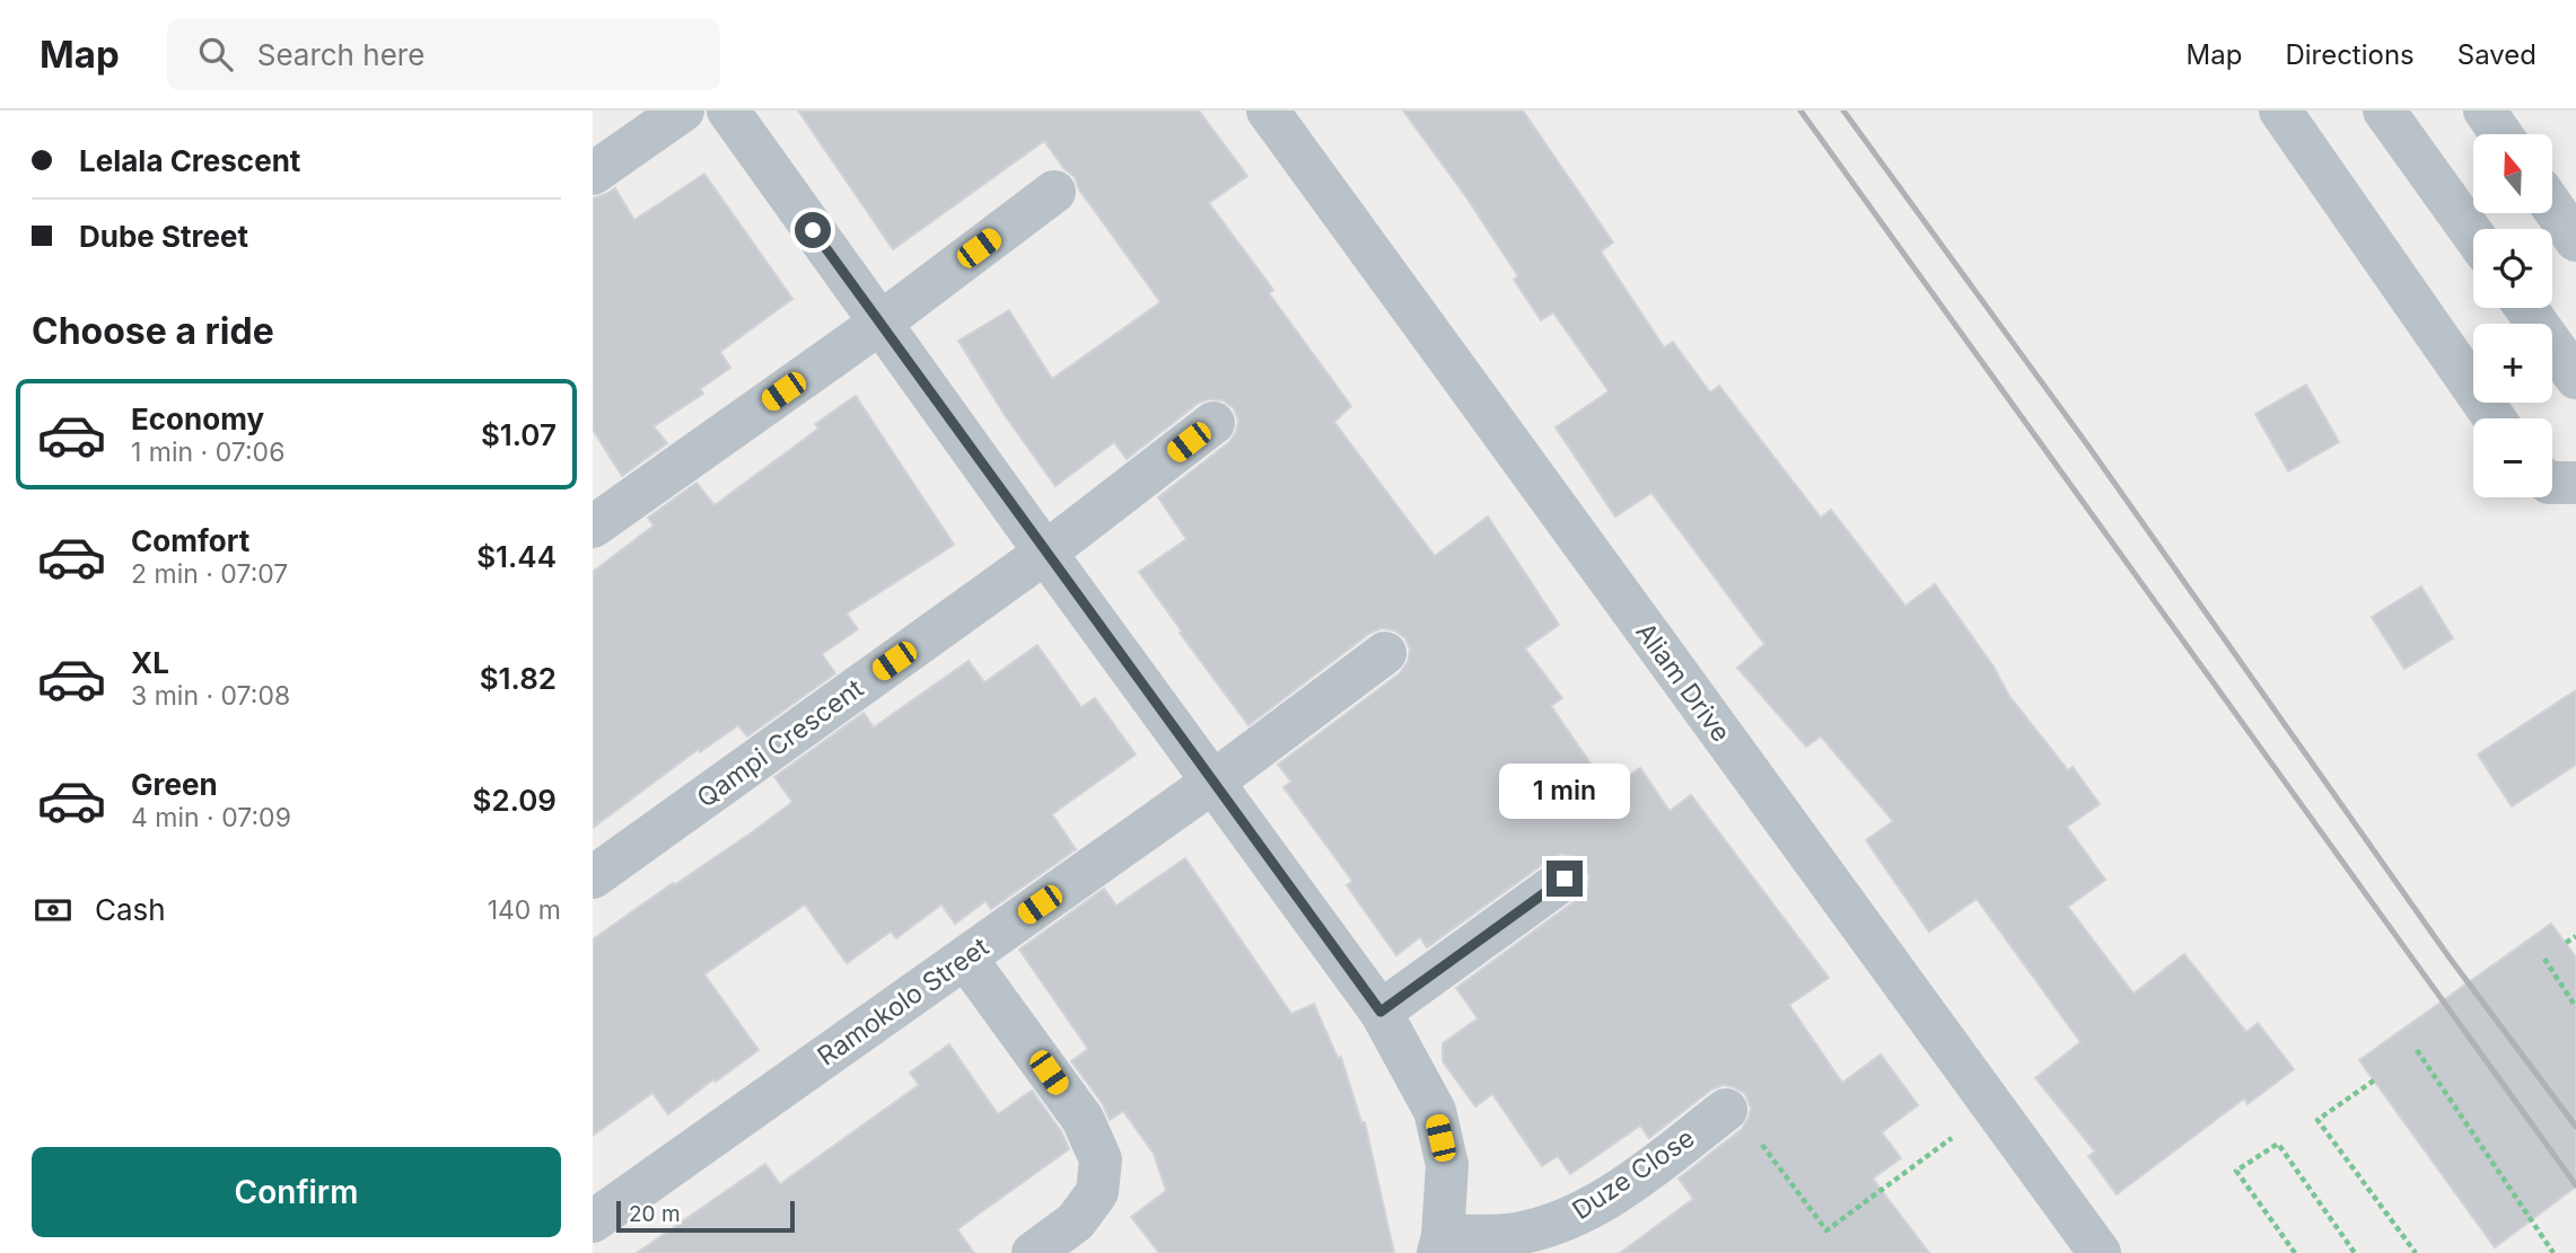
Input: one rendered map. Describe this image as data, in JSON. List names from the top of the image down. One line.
{"streets":{"street":["Aliam Drive","Qampi Crescent","Ramokolo Street","Duze Close"]},"scale_bar":"20 m","north":"top","page":{"header":"Map","search":"Search here","nav":["Map","Directions","Saved"],"banner":["Lelala Crescent","Dube Street"],"map_buttons":["+","−"],"heading":"Choose a ride","list":[{"name":"Economy","note":"1 min · 07:06","value":"$1.07"},{"name":"Comfort","note":"2 min · 07:07","value":"$1.44"},{"name":"XL","note":"3 min · 07:08","value":"$1.82"},{"name":"Green","note":"4 min · 07:09","value":"$2.09"}],"bubble":"1 min","pay":["Cash","140 m"],"buttons":"Confirm","scale":"20 m"}}
